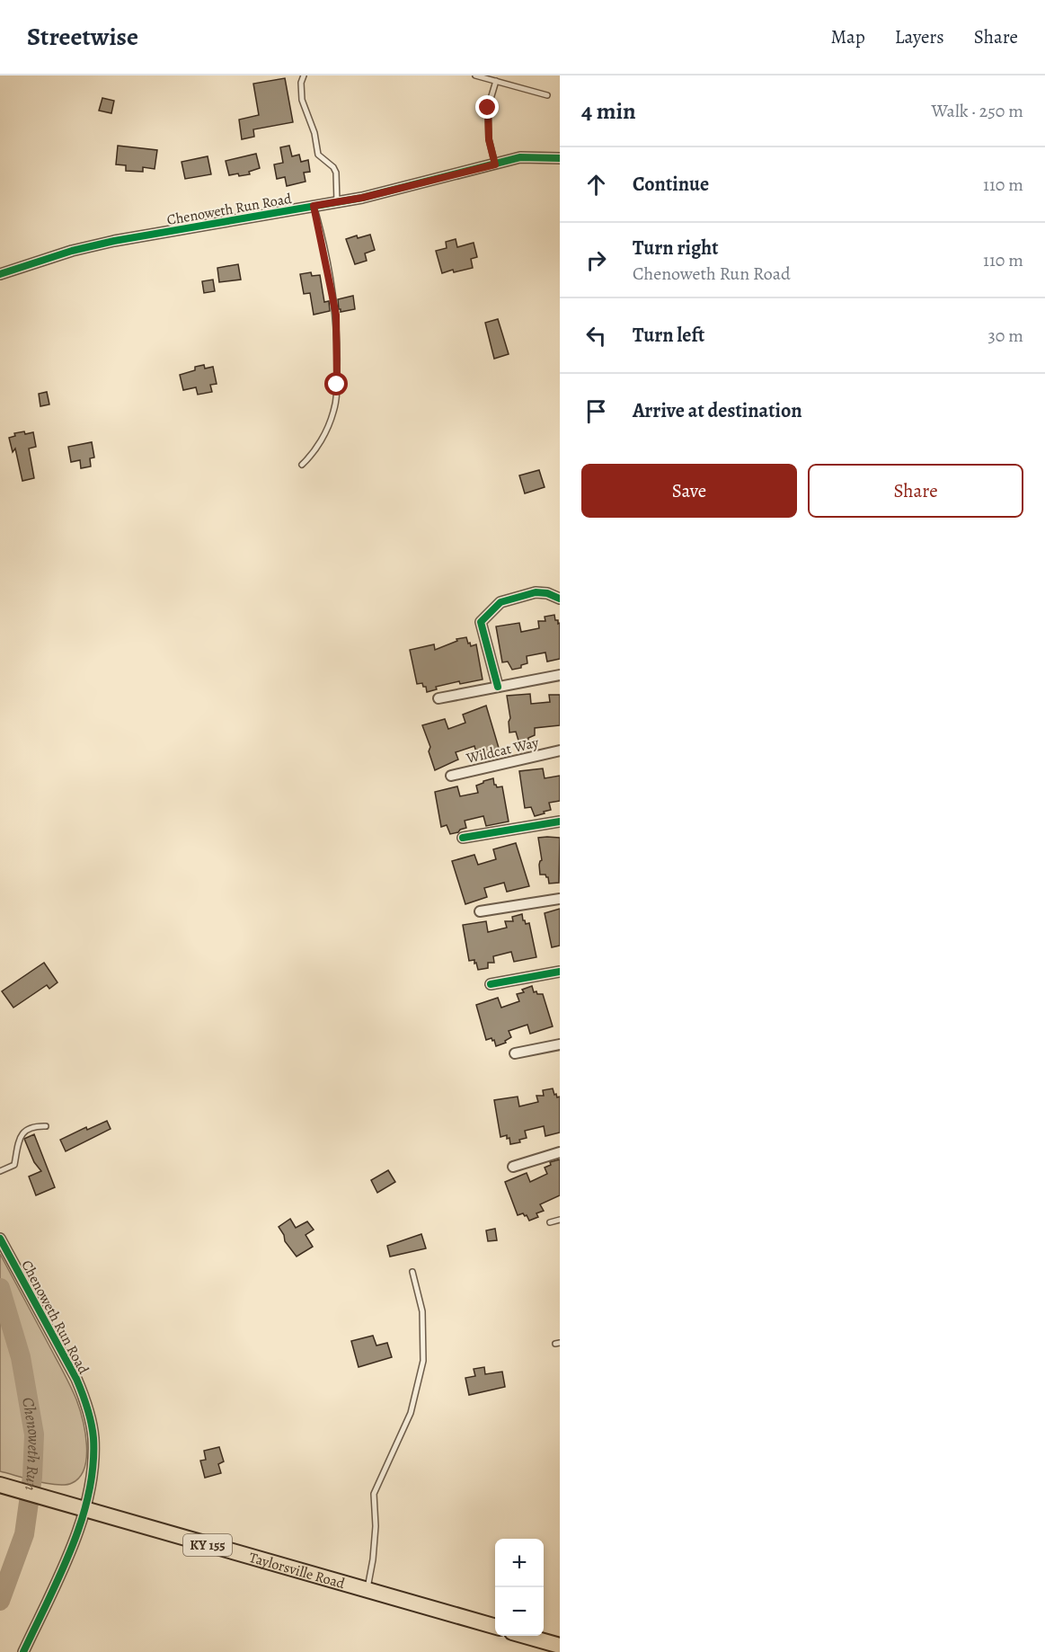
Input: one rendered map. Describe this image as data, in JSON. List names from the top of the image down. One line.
{"streets":{"main road":["KY 155","Taylorsville Road"],"street":["Chenoweth Run Road","Wildcat Way"]},"crossings":[["Chenoweth Run Road","Taylorsville Road"]],"water":["Chenoweth Run"],"page":{"header":"Streetwise","nav":["Map","Layers","Share"],"heading":["4 min","Walk · 250 m"],"list":[["Continue","110 m"],["Turn right","Chenoweth Run Road","110 m"],["Turn left","30 m"],"Arrive at destination"],"buttons":["Save","Share"],"map_buttons":["+","−"]}}
